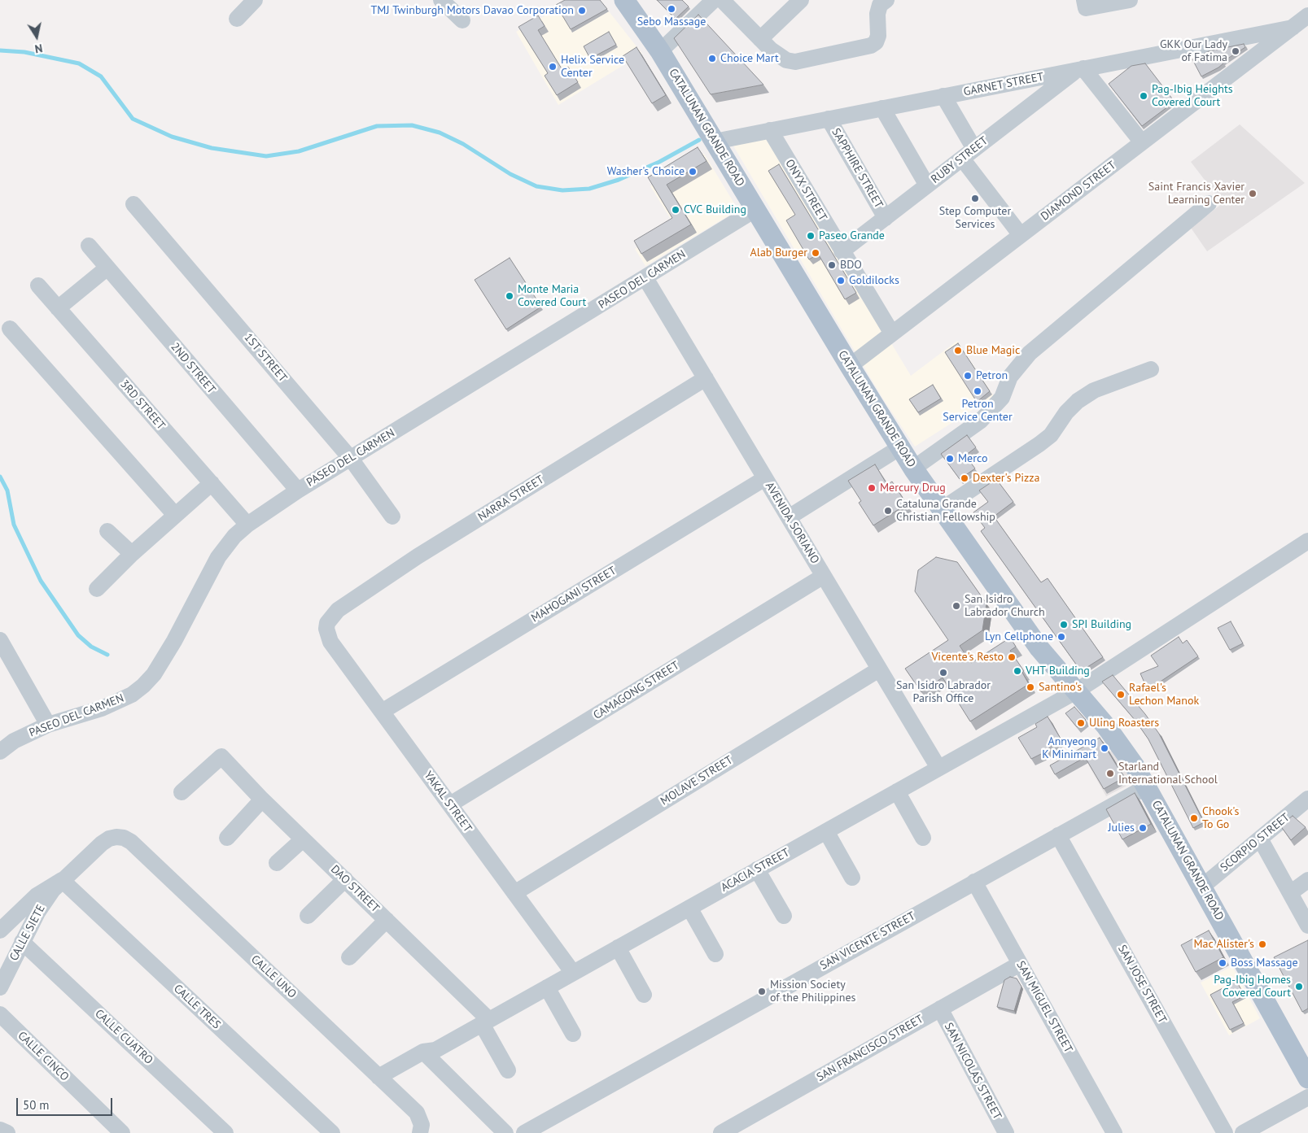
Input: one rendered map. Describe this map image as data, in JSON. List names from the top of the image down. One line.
{"streets":{"main road":["CATALUNAN GRANDE ROAD"],"street":["GARNET STREET","RUBY STREET","SAPPHIRE STREET","ONYX STREET","DIAMOND STREET","PASEO DEL CARMEN","1ST STREET","2ND STREET","3RD STREET","NARRA STREET","AVENIDA SORIANO","MAHOGANI STREET","CAMAGONG STREET","MOLAVE STREET","YAKAL STREET","SCORPIO STREET","ACACIA STREET","DAO STREET","CALLE SIETE","SAN VICENTE STREET","CALLE UNO","SAN JOSE STREET","CALLE TRES","SAN MIGUEL STREET","CALLE CUATRO","SAN FRANCISCO STREET","CALLE CINCO","SAN NICOLAS STREET"]},"crossings":[["GARNET STREET","CATALUNAN GRANDE ROAD"],["GARNET STREET","RUBY STREET"],["GARNET STREET","SAPPHIRE STREET"],["GARNET STREET","ONYX STREET"],["GARNET STREET","DIAMOND STREET"],["CATALUNAN GRANDE ROAD","DIAMOND STREET"],["CATALUNAN GRANDE ROAD","PASEO DEL CARMEN"],["CATALUNAN GRANDE ROAD","SCORPIO STREET"],["CATALUNAN GRANDE ROAD","ACACIA STREET"],["CATALUNAN GRANDE ROAD","SAN VICENTE STREET"],["RUBY STREET","SAPPHIRE STREET"],["RUBY STREET","ONYX STREET"],["ONYX STREET","DIAMOND STREET"],["PASEO DEL CARMEN","1ST STREET"],["PASEO DEL CARMEN","2ND STREET"],["PASEO DEL CARMEN","3RD STREET"],["PASEO DEL CARMEN","AVENIDA SORIANO"],["NARRA STREET","AVENIDA SORIANO"],["NARRA STREET","YAKAL STREET"],["AVENIDA SORIANO","MAHOGANI STREET"],["AVENIDA SORIANO","CAMAGONG STREET"],["AVENIDA SORIANO","MOLAVE STREET"],["AVENIDA SORIANO","ACACIA STREET"],["MAHOGANI STREET","YAKAL STREET"],["CAMAGONG STREET","YAKAL STREET"],["MOLAVE STREET","YAKAL STREET"],["YAKAL STREET","ACACIA STREET"],["ACACIA STREET","DAO STREET"],["ACACIA STREET","CALLE UNO"],["CALLE SIETE","CALLE UNO"],["CALLE SIETE","CALLE TRES"],["CALLE SIETE","CALLE CUATRO"],["SAN VICENTE STREET","SAN JOSE STREET"],["SAN VICENTE STREET","SAN MIGUEL STREET"],["SAN MIGUEL STREET","SAN FRANCISCO STREET"],["SAN FRANCISCO STREET","SAN NICOLAS STREET"]],"places":["Sebo Massage","TMJ Twinburgh Motors Davao Corporation","GKK Our Lady of Fatima","Choice Mart","Helix Service Center","Pag-Ibig Heights Covered Court","Washer's Choice","Saint Francis Xavier Learning Center","Step Computer Services","CVC Building","Paseo Grande","Alab Burger","BDO","Goldilocks","Monte Maria Covered Court","Blue Magic","Petron","Petron Service Center","Merco","Dexter's Pizza","Mercury Drug","Cataluna Grande Christian Fellowship","San Isidro Labrador Church","SPI Building","Lyn Cellphone","Vicente's Resto","VHT Building","San Isidro Labrador Parish Office","Santino's","Rafael's Lechon Manok","Uling Roasters","Annyeong K Minimart","Starland International School","Chook's To Go","Julies","Mac Alister's","Boss Massage","Pag-Ibig Homes Covered Court","Mission Society of the Philippines"],"scale_bar":"50 m","north":"bottom"}
